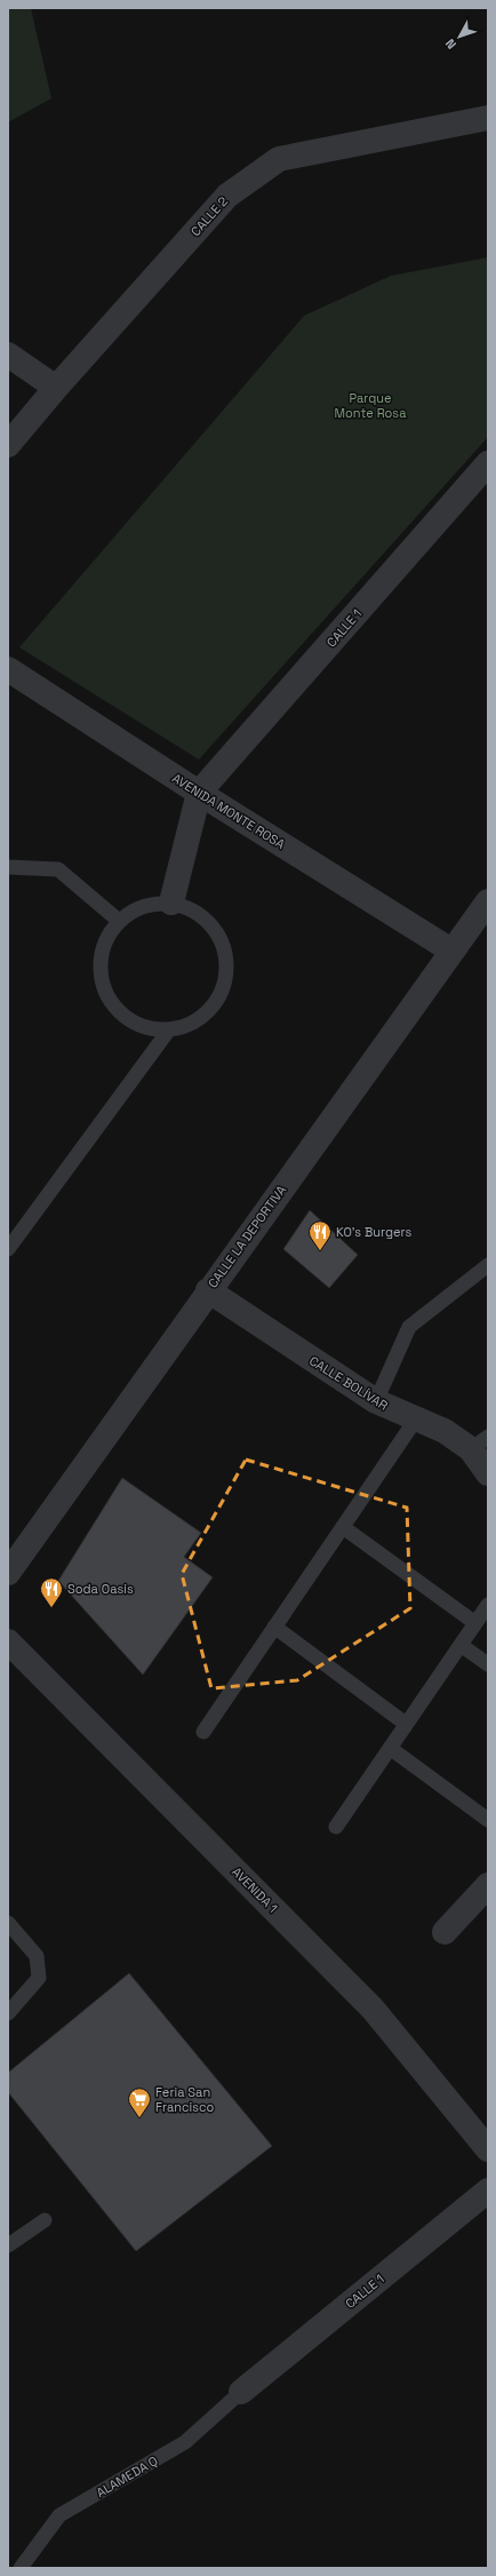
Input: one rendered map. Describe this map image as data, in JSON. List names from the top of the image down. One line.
{"streets":{"street":["CALLE 2","CALLE 1","AVENIDA MONTE ROSA","CALLE LA DEPORTIVA","CALLE BOLÍVAR","AVENIDA 1"],"lane":["ALAMEDA Q"]},"crossings":[["CALLE 1","AVENIDA MONTE ROSA"],["CALLE 1","ALAMEDA Q"],["AVENIDA MONTE ROSA","CALLE LA DEPORTIVA"],["CALLE LA DEPORTIVA","CALLE BOLÍVAR"]],"parks":["Parque Monte Rosa"],"places":{"restaurant":["KO's Burgers","Soda Oasis"],"supermarket":["Feria San Francisco"]},"north":"bottom left"}
